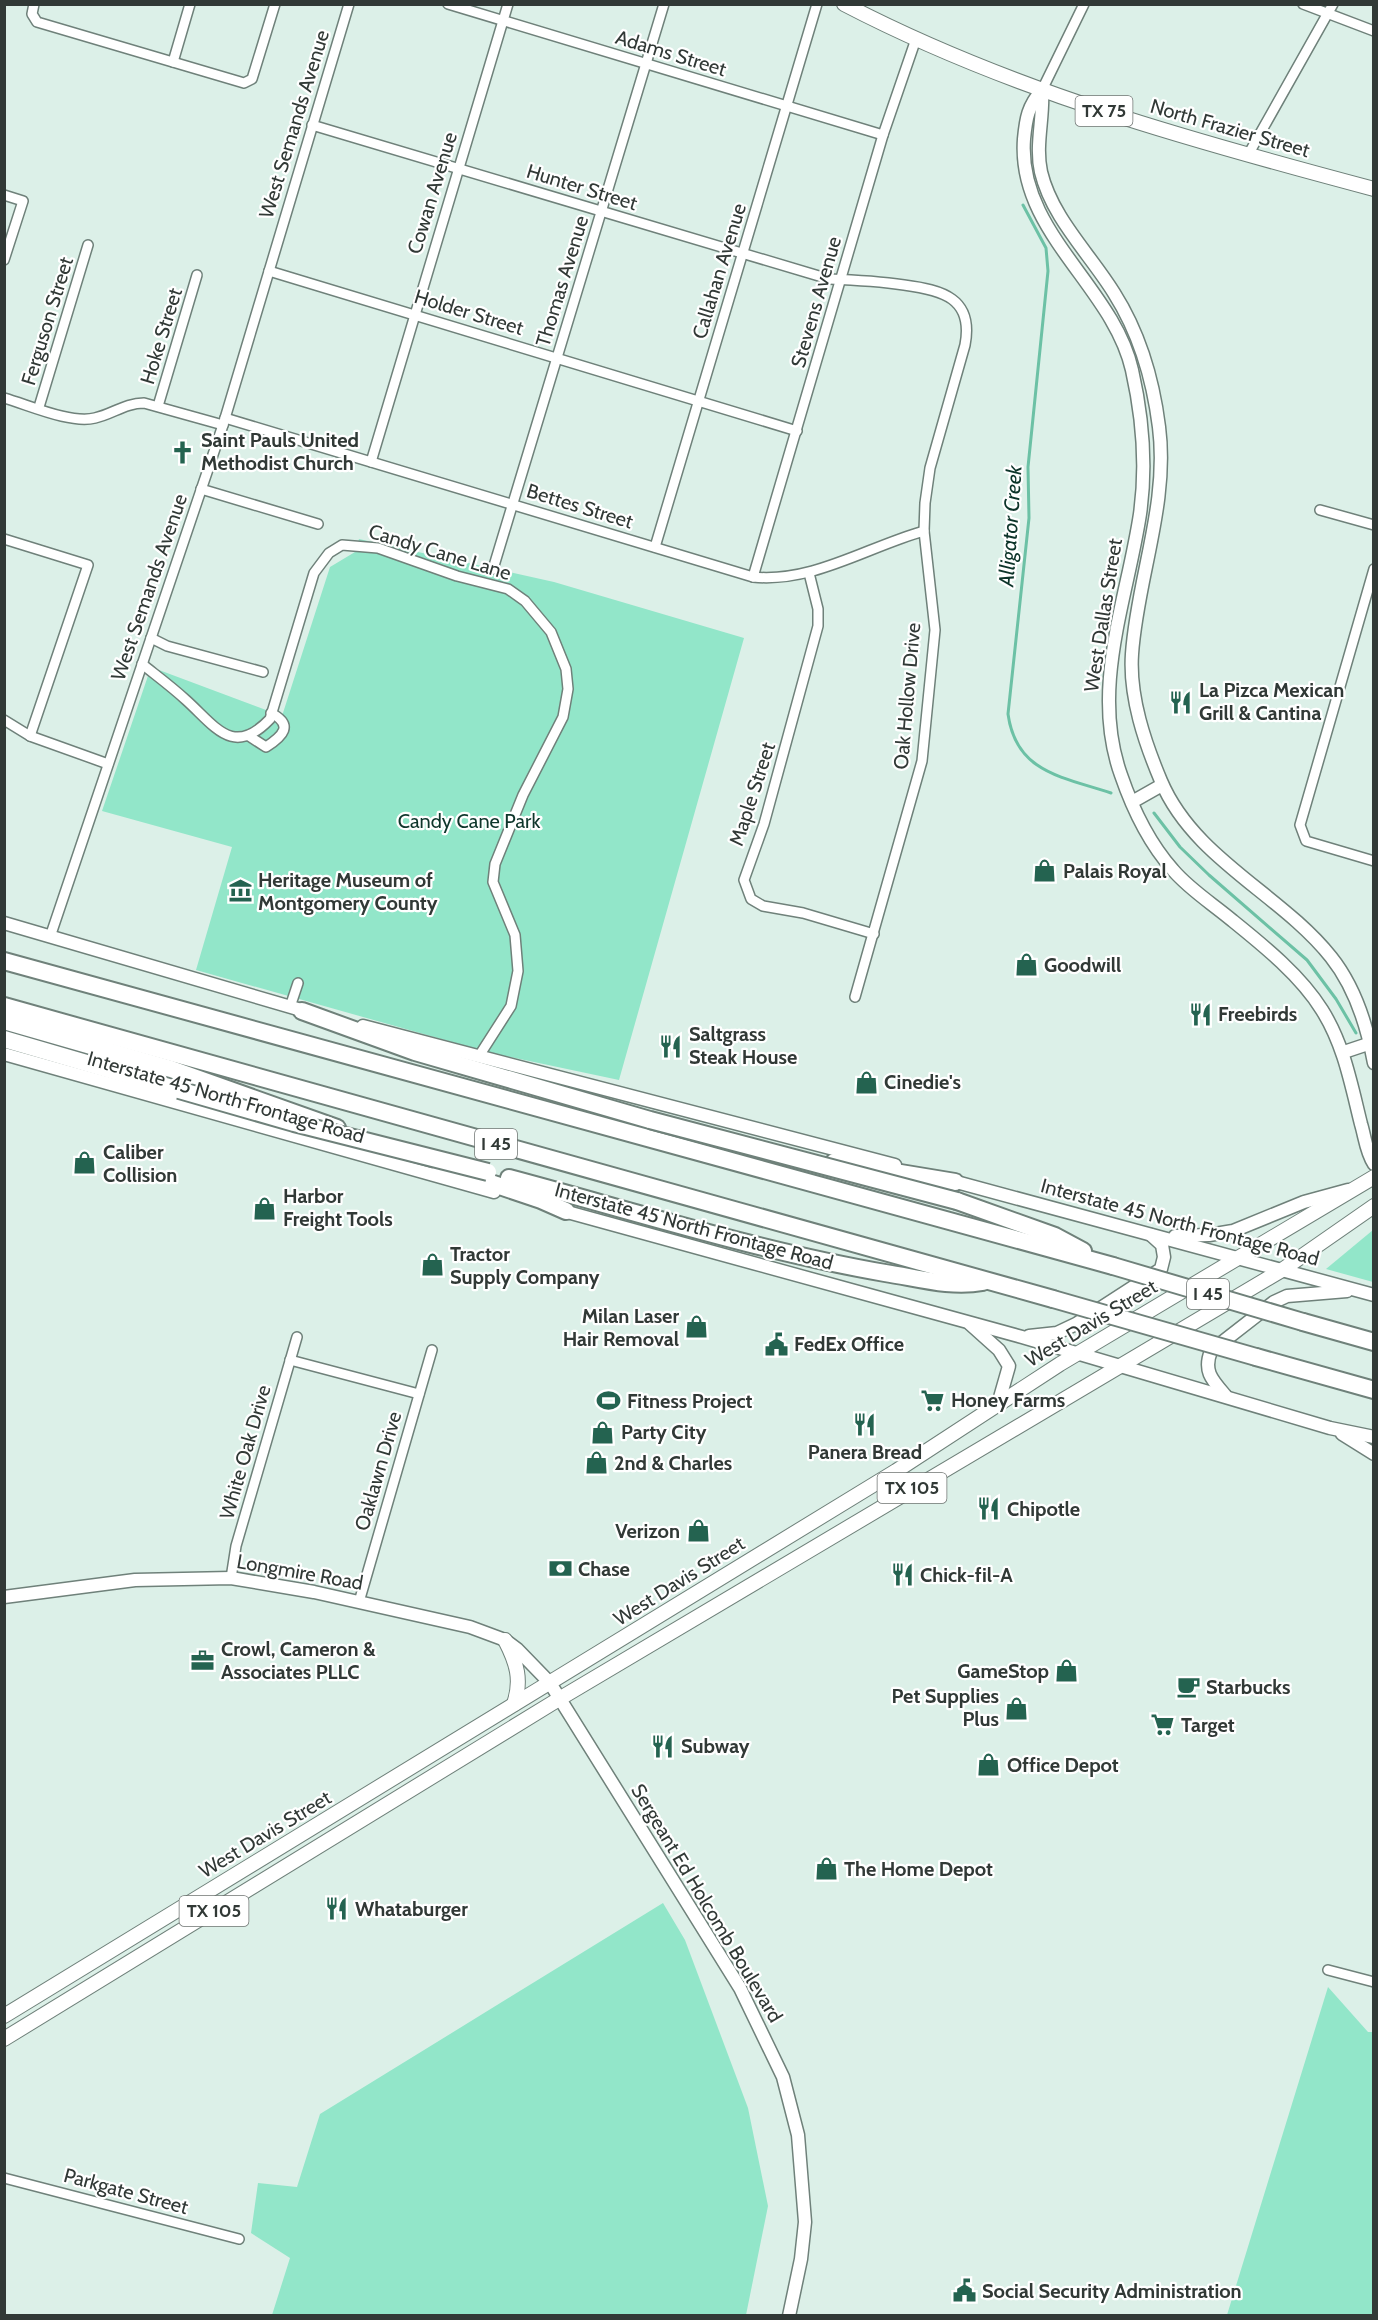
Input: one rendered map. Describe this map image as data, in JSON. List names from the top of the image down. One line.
{"streets":{"highway":["I 45"],"main road":["TX 75","North Frazier Street","West Dallas Street","Interstate 45 North Frontage Road","West Davis Street","TX 105","Longmire Road","Sergeant Ed Holcomb Boulevard"],"street":["Adams Street","West Semands Avenue","Hunter Street","Cowan Avenue","Callahan Avenue","Thomas Avenue","Stevens Avenue","Holder Street","Ferguson Street","Hoke Street","Bettes Street","Candy Cane Lane","Oak Hollow Drive","Maple Street","White Oak Drive","Oaklawn Drive","Parkgate Street"]},"crossings":[["Adams Street","Cowan Avenue"],["Adams Street","Callahan Avenue"],["Adams Street","Thomas Avenue"],["Adams Street","Stevens Avenue"],["West Semands Avenue","Hunter Street"],["West Semands Avenue","Holder Street"],["West Semands Avenue","Bettes Street"],["West Semands Avenue","Interstate 45 North Frontage Road"],["North Frazier Street","Stevens Avenue"],["North Frazier Street","West Dallas Street"],["Hunter Street","Cowan Avenue"],["Hunter Street","Callahan Avenue"],["Hunter Street","Thomas Avenue"],["Hunter Street","Stevens Avenue"],["Hunter Street","Oak Hollow Drive"],["Cowan Avenue","Holder Street"],["Cowan Avenue","Bettes Street"],["Callahan Avenue","Holder Street"],["Callahan Avenue","Bettes Street"],["Thomas Avenue","Holder Street"],["Thomas Avenue","Bettes Street"],["Stevens Avenue","Holder Street"],["Stevens Avenue","Bettes Street"],["Stevens Avenue","Oak Hollow Drive"],["Ferguson Street","Bettes Street"],["Hoke Street","Bettes Street"],["Bettes Street","Oak Hollow Drive"],["Bettes Street","Maple Street"],["Candy Cane Lane","Interstate 45 North Frontage Road"],["Oak Hollow Drive","Maple Street"],["Interstate 45 North Frontage Road","West Davis Street"],["West Davis Street","Longmire Road"],["West Davis Street","Sergeant Ed Holcomb Boulevard"],["White Oak Drive","Longmire Road"],["Oaklawn Drive","Longmire Road"],["Longmire Road","Sergeant Ed Holcomb Boulevard"]],"water":["Alligator Creek"],"parks":["Candy Cane Park"],"places":{"church":["Saint Pauls United Methodist Church"],"restaurant":["La Pizca Mexican Grill & Cantina","Freebirds","Saltgrass Steak House","Panera Bread","Chipotle","Chick-fil-A","Subway","Whataburger"],"shop":["Palais Royal","Goodwill","Cinedie's","Caliber Collision","Harbor Freight Tools","Tractor Supply Company","Milan Laser Hair Removal","Party City","2nd & Charles","Verizon","GameStop","Pet Supplies Plus","Office Depot","The Home Depot"],"museum":["Heritage Museum of Montgomery County"],"public building":["FedEx Office","Social Security Administration"],"supermarket":["Honey Farms","Target"],"sports":["Fitness Project"],"bank":["Chase"],"office":["Crowl, Cameron & Associates PLLC"],"cafe":["Starbucks"]}}
